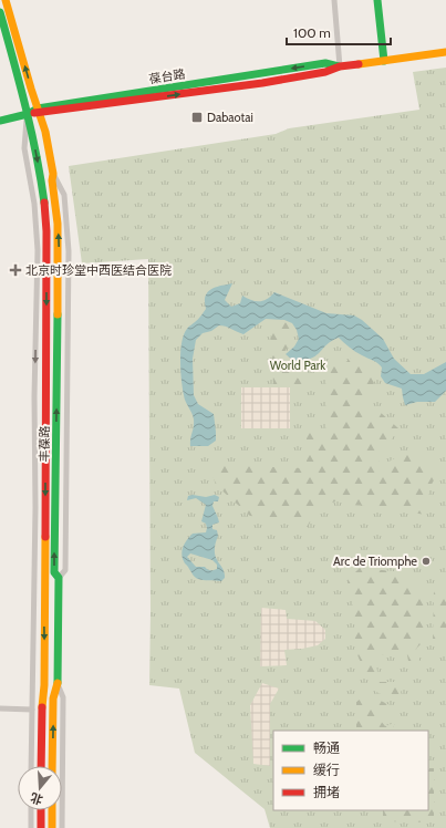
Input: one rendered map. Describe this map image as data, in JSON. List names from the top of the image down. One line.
{"streets":{"main road":["葆台路","丰葆路"]},"crossings":[["葆台路","丰葆路"]],"parks":["World Park"],"places":{"transit":["Dabaotai"],"health":["北京时珍堂中西医结合医院"],"other":["Arc de Triomphe"]},"legend":["畅通","缓行","拥堵"],"scale_bar":"100 m","north":"bottom"}
